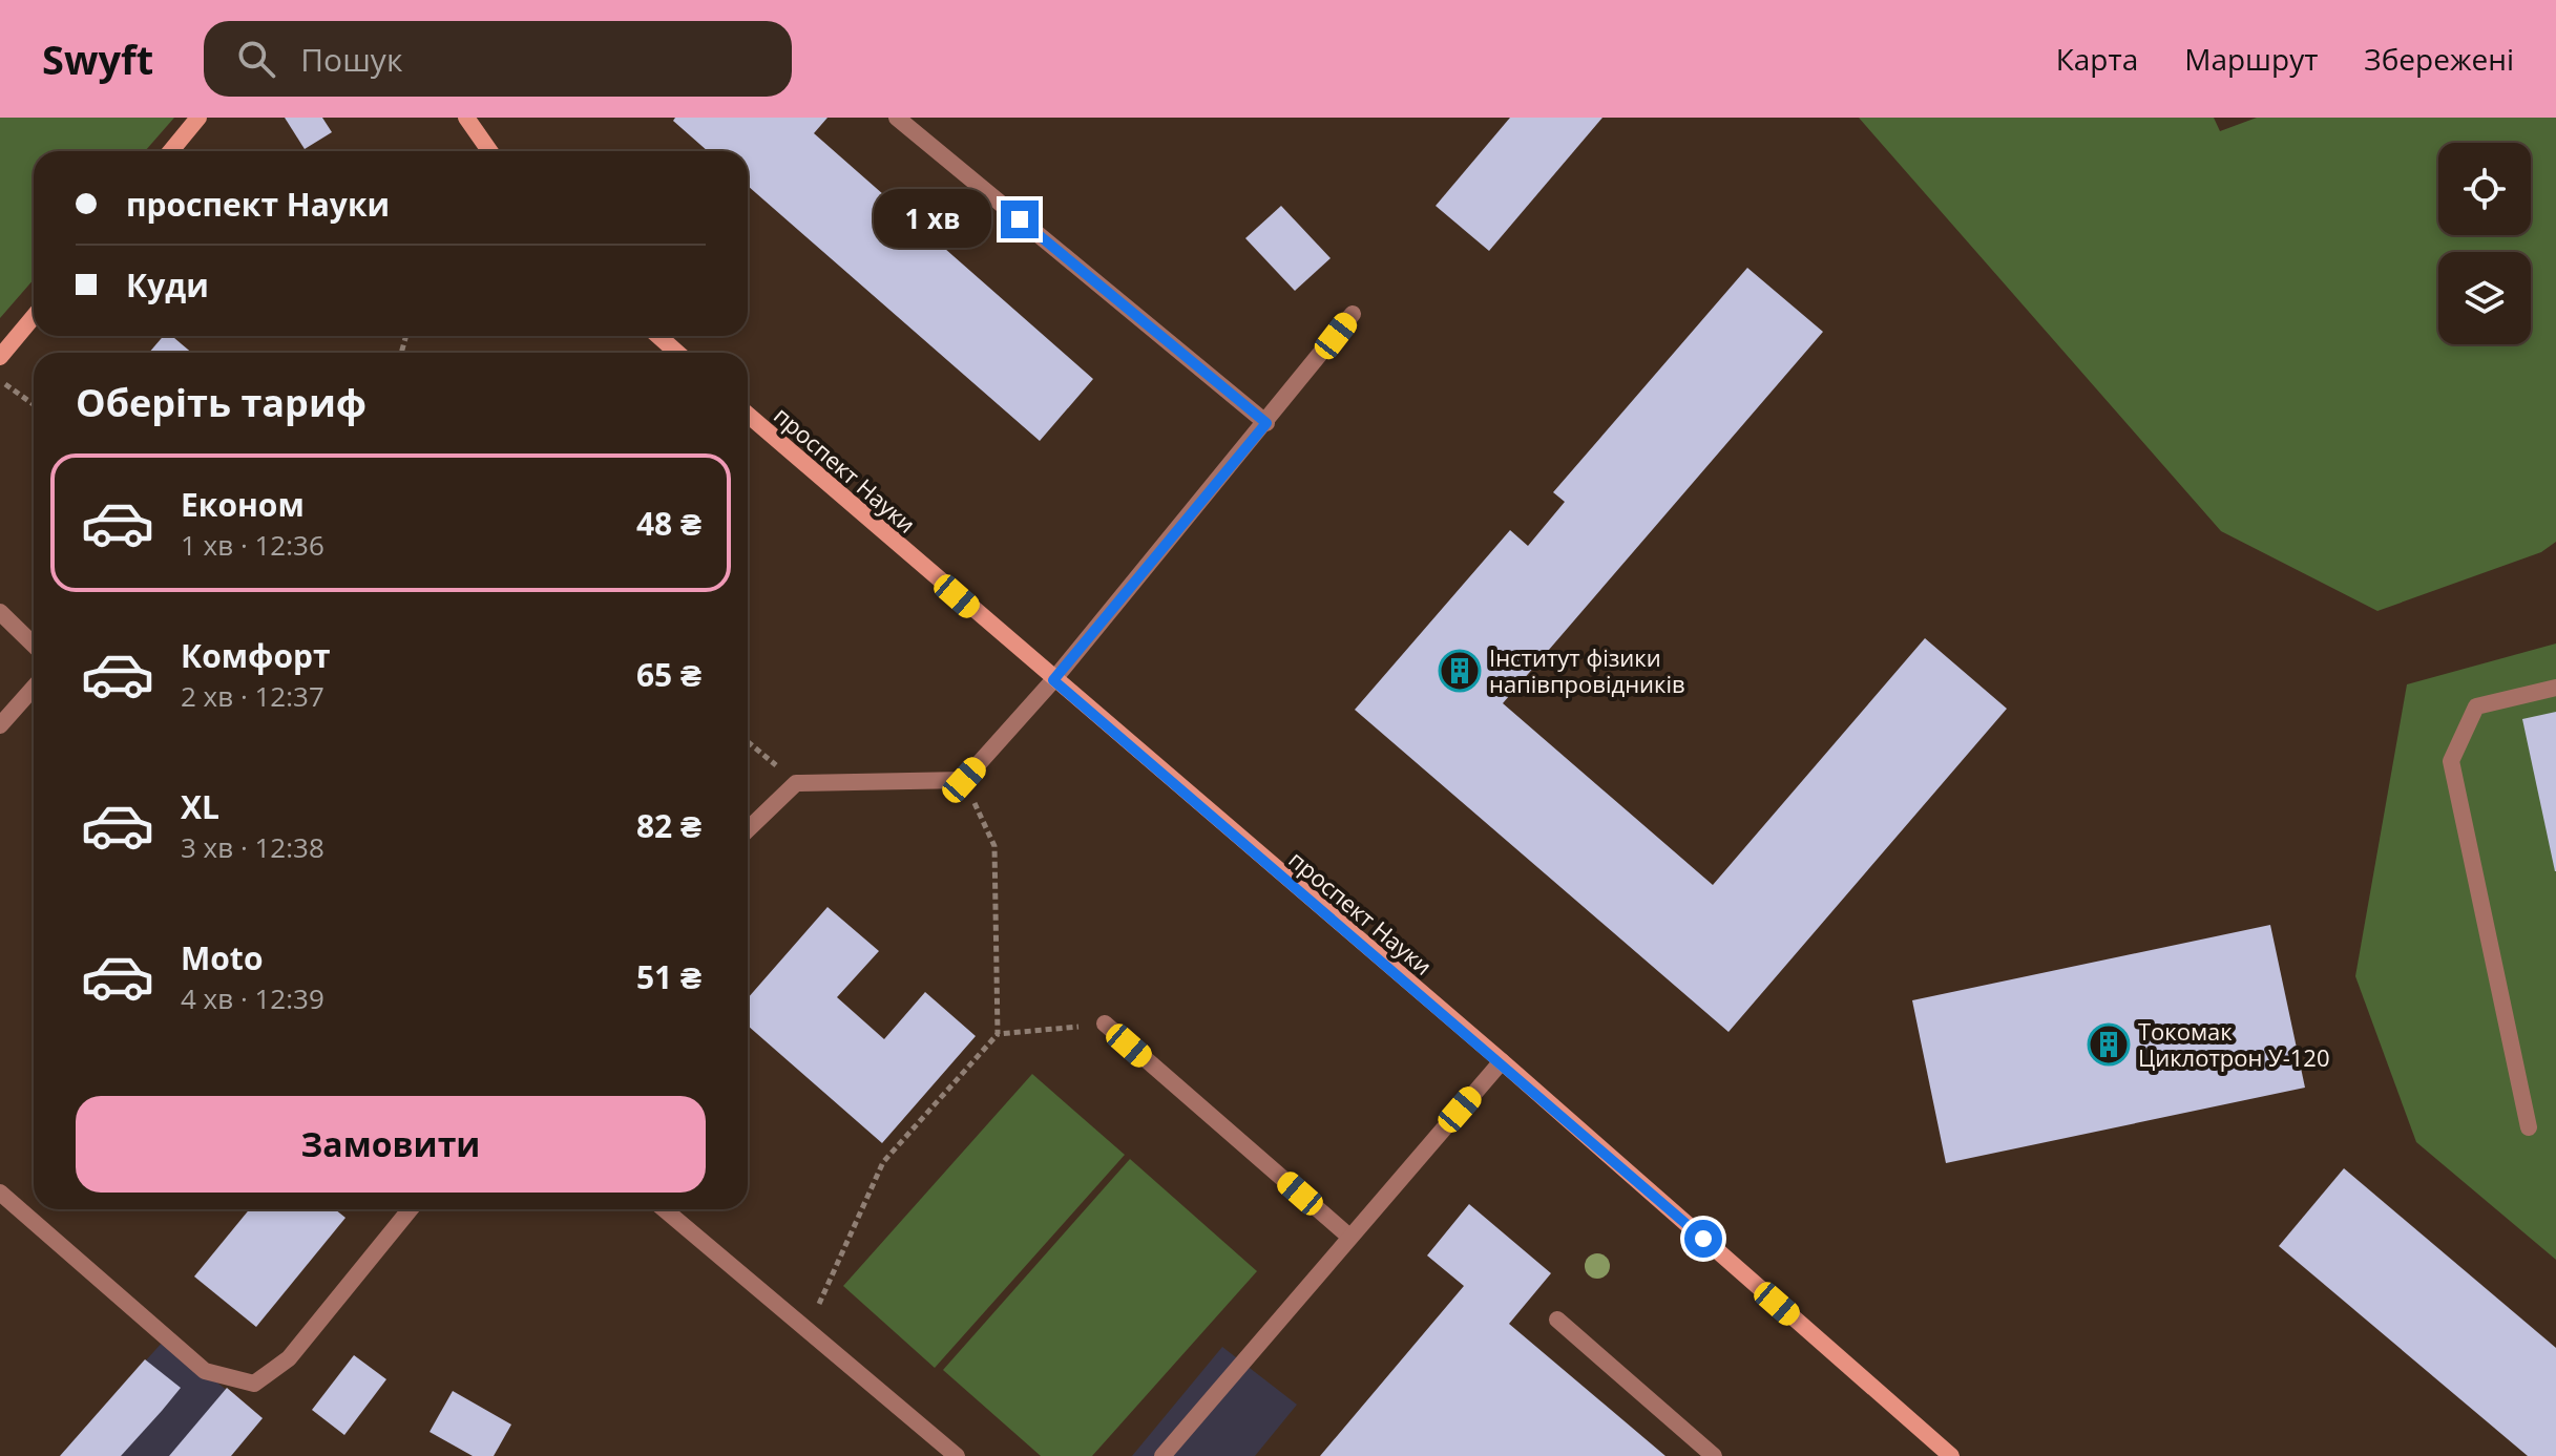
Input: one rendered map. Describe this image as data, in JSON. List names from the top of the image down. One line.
{"streets":{"main road":["проспект Науки"]},"places":{"building":["Інститут фізики напівпровідників","Токомак Циклотрон У-120"]},"page":{"header":"Swyft","search":"Пошук","nav":["Карта","Маршрут","Збережені"],"banner":["проспект Науки","Куди"],"bubble":"1 хв","heading":"Оберіть тариф","list":[{"name":"Економ","note":"1 хв · 12:36","value":"48 ₴"},{"name":"Комфорт","note":"2 хв · 12:37","value":"65 ₴"},{"name":"XL","note":"3 хв · 12:38","value":"82 ₴"},{"name":"Moto","note":"4 хв · 12:39","value":"51 ₴"}],"buttons":"Замовити"}}
